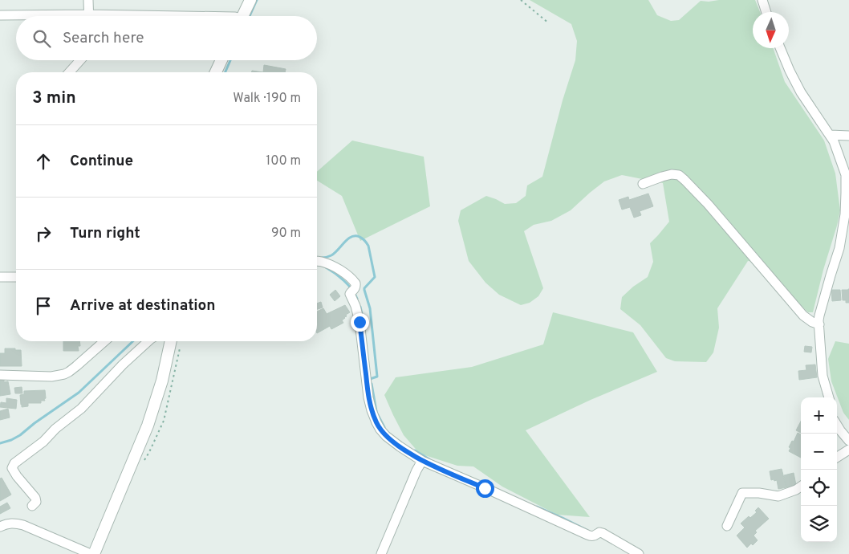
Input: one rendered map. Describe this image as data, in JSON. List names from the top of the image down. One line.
{"north":"bottom","page":{"search":"Search here","heading":["3 min","Walk · 190 m"],"list":[["Continue","100 m"],["Turn right","90 m"],"Arrive at destination"],"map_buttons":["+","−"]}}
